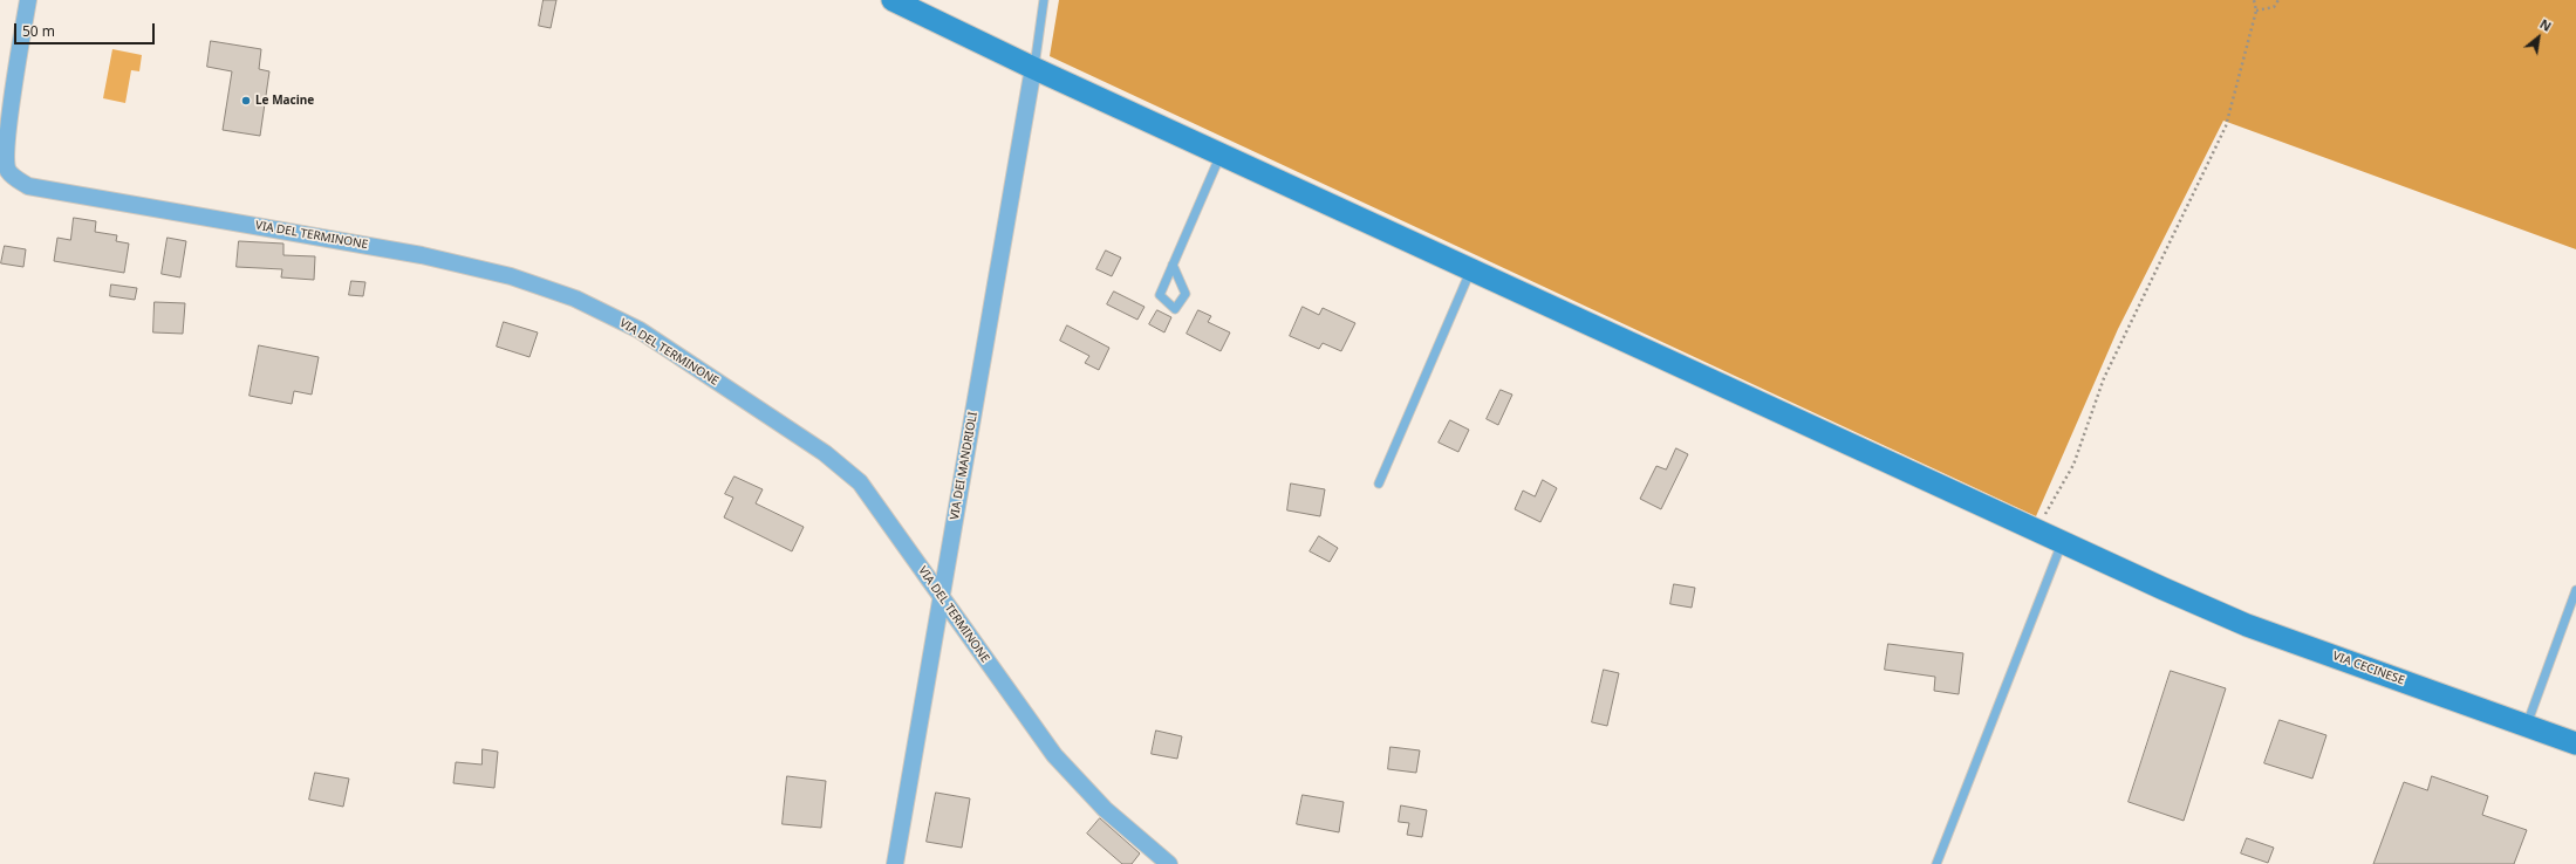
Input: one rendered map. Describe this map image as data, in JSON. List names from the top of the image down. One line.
{"streets":{"main road":["VIA CECINESE"],"street":["VIA DEL TERMINONE","VIA DEI MANDRIOLI"]},"crossings":[["VIA DEL TERMINONE","VIA DEI MANDRIOLI"],["VIA DEI MANDRIOLI","VIA CECINESE"]],"places":["Le Macine"],"scale_bar":"50 m","north":"top right"}
